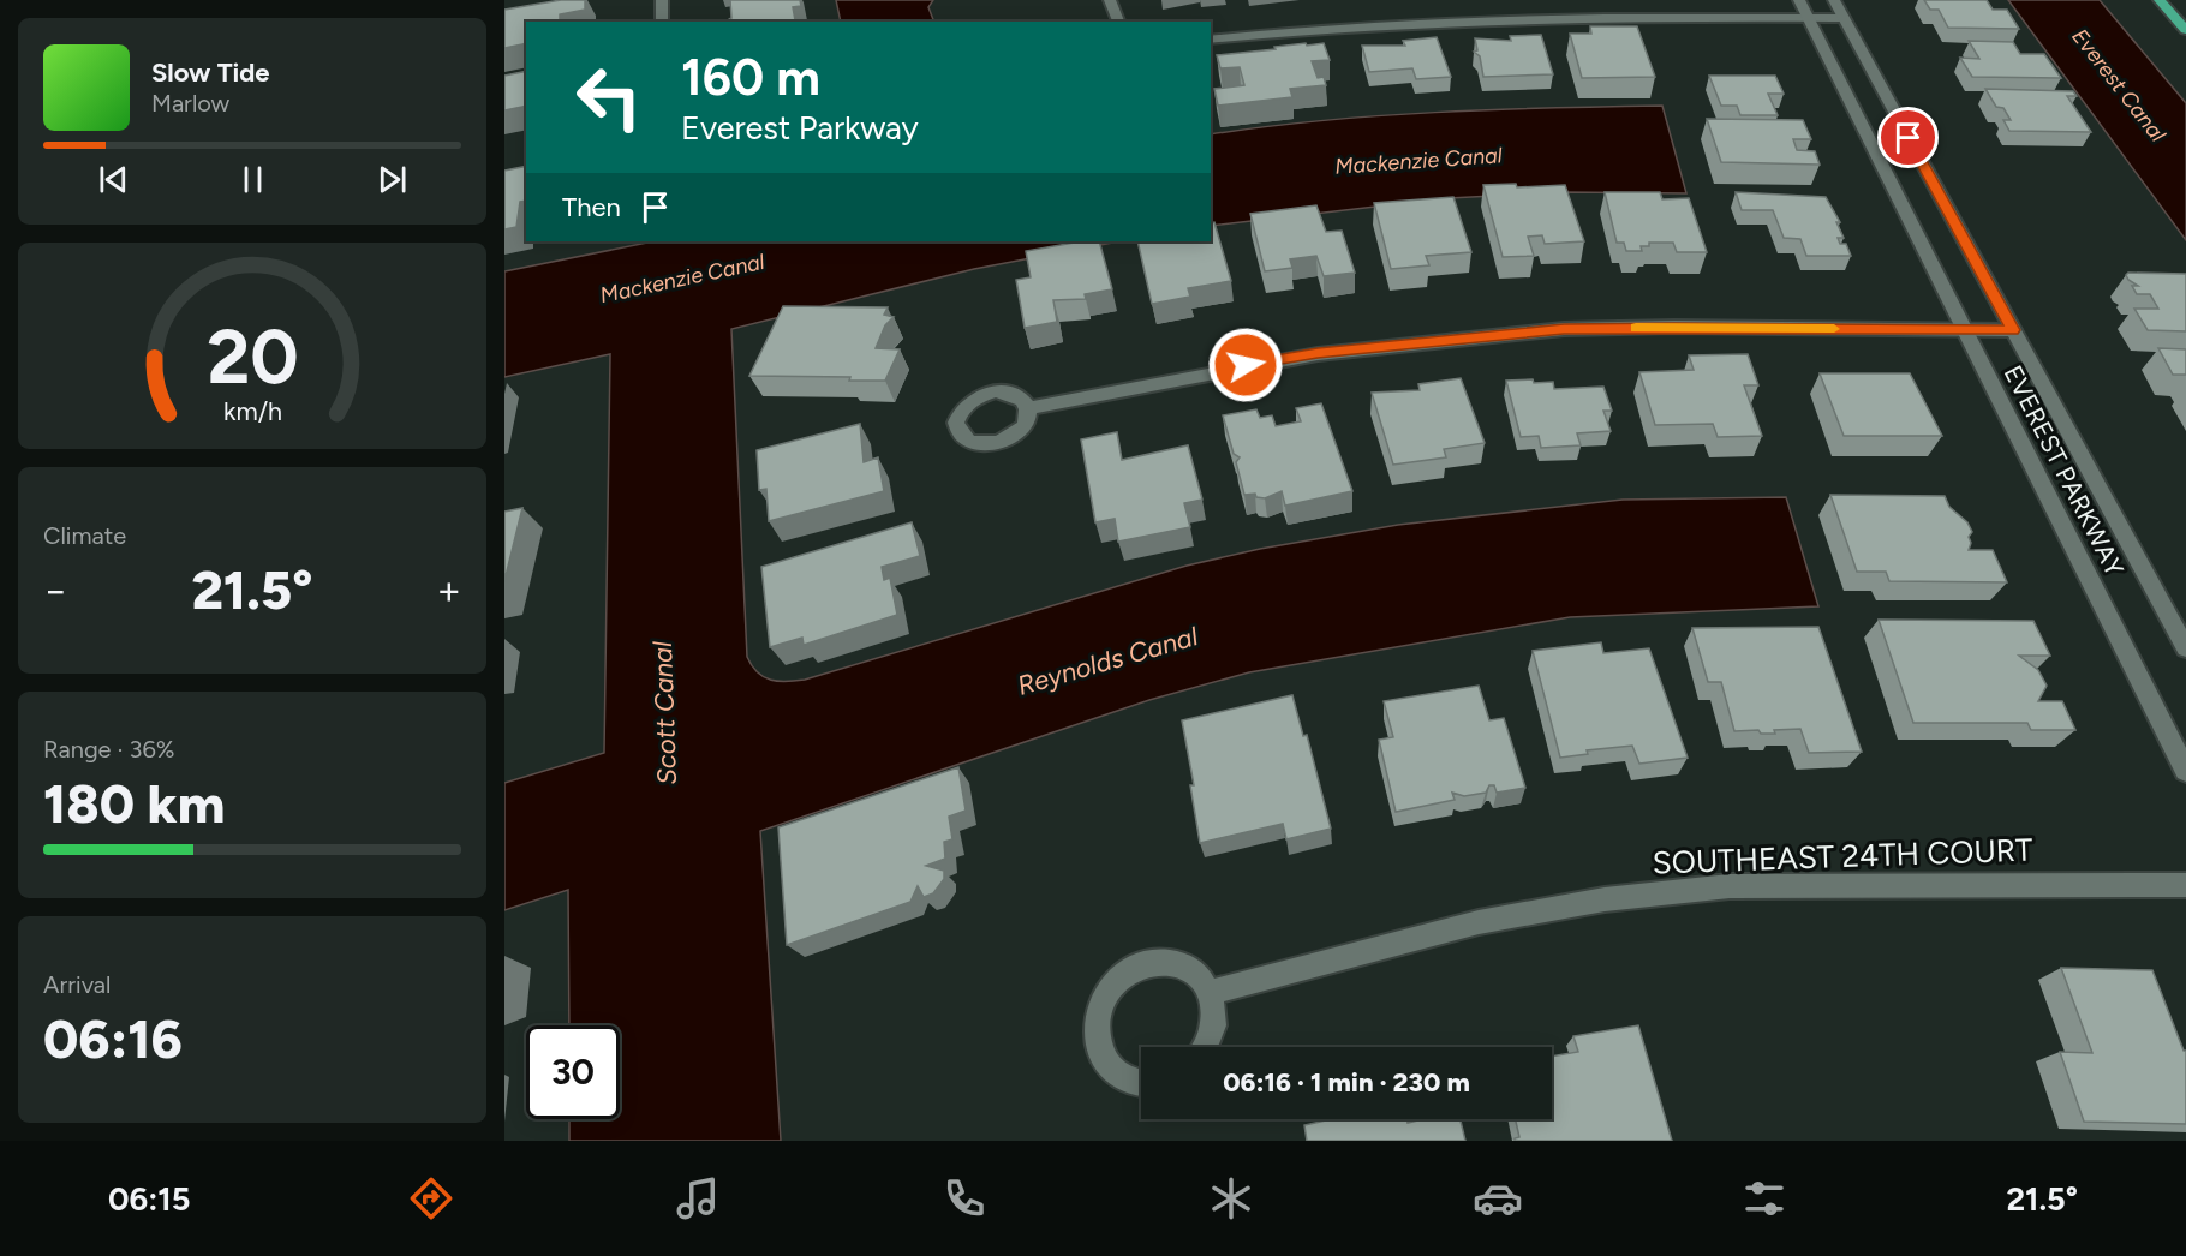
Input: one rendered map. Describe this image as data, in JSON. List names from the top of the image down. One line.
{"streets":{"street":["EVEREST PARKWAY","SOUTHEAST 24TH COURT"]},"water":["Everest Canal","Mackenzie Canal","Reynolds Canal","Scott Canal"],"page":{"turn":["160 m","Everest Parkway"],"song":["Slow Tide","Marlow"],"then":"Then","tile":["Climate",["Range · 36%","180 km"],["Arrival","06:16"]],"heat":["−","21.5°","+"],"limit":"30","trip":"06:16 · 1 min · 230 m","tabs":["06:15","21.5°"],"gauge":["20","km/h"]}}
